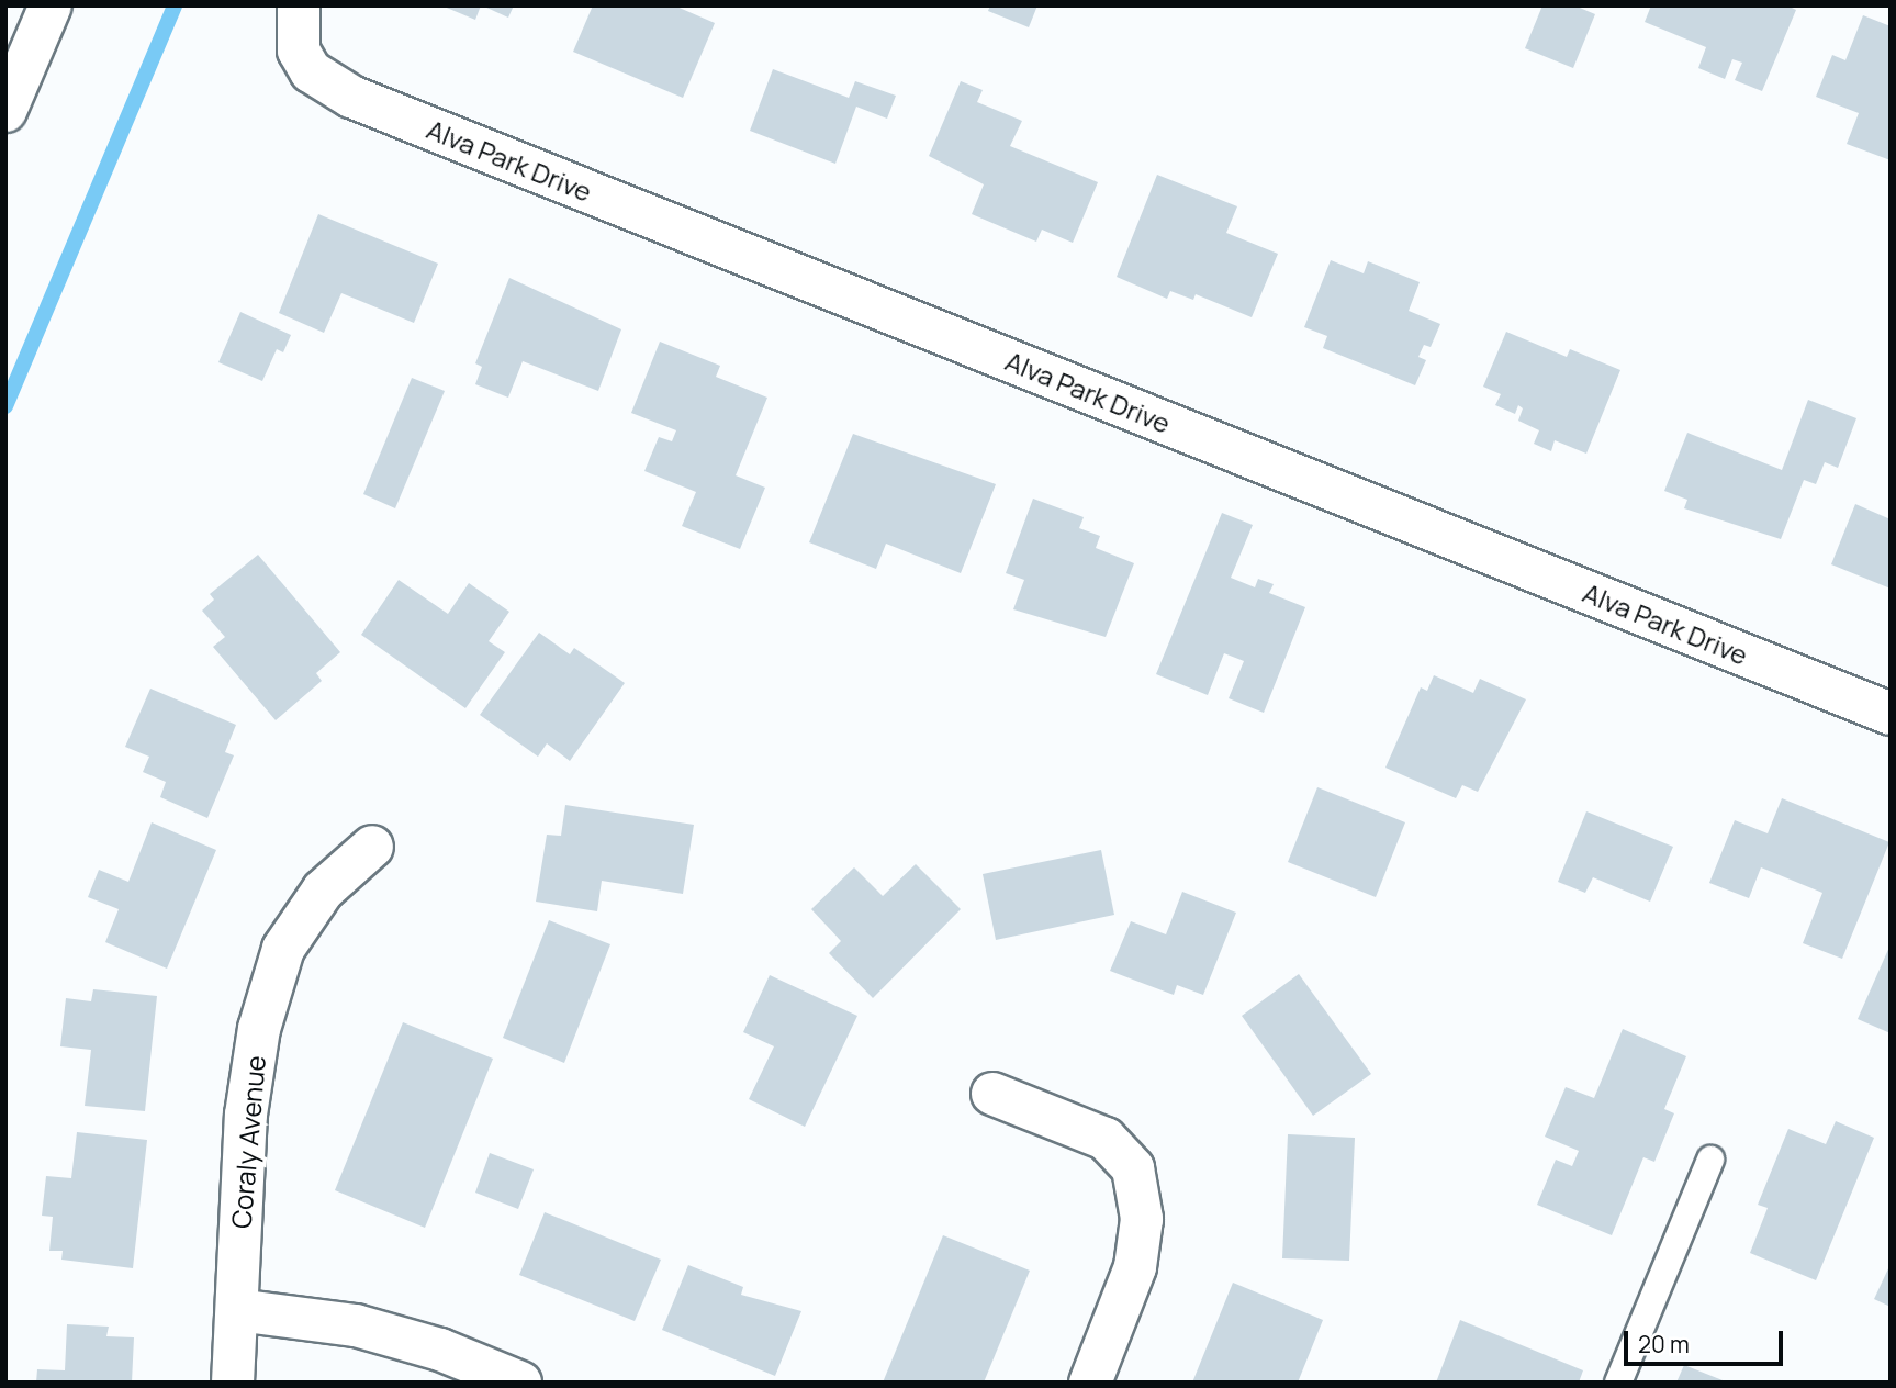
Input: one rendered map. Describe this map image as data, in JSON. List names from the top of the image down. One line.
{"streets":{"street":["Alva Park Drive","Coraly Avenue"]},"scale_bar":"20 m"}
